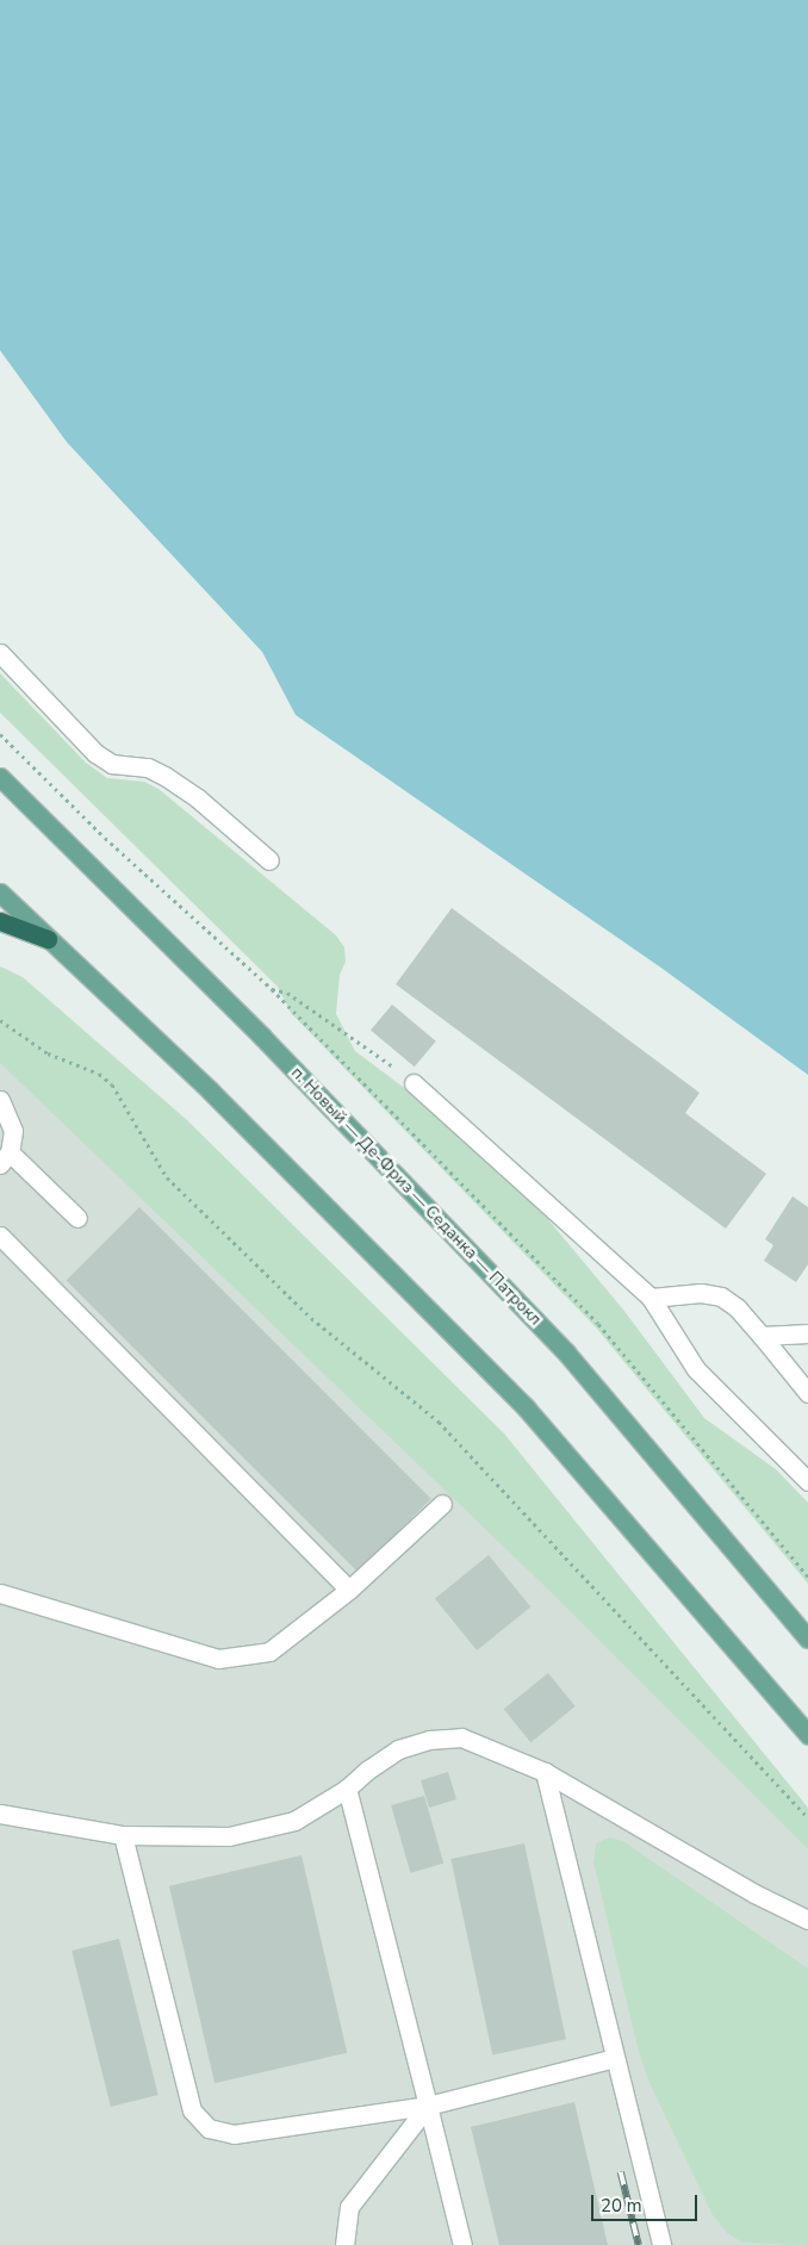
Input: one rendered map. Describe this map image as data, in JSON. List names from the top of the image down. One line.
{"streets":{"main road":["п. Новый — Де-Фриз — Седанка — Патрокл"]},"scale_bar":"20 m"}
